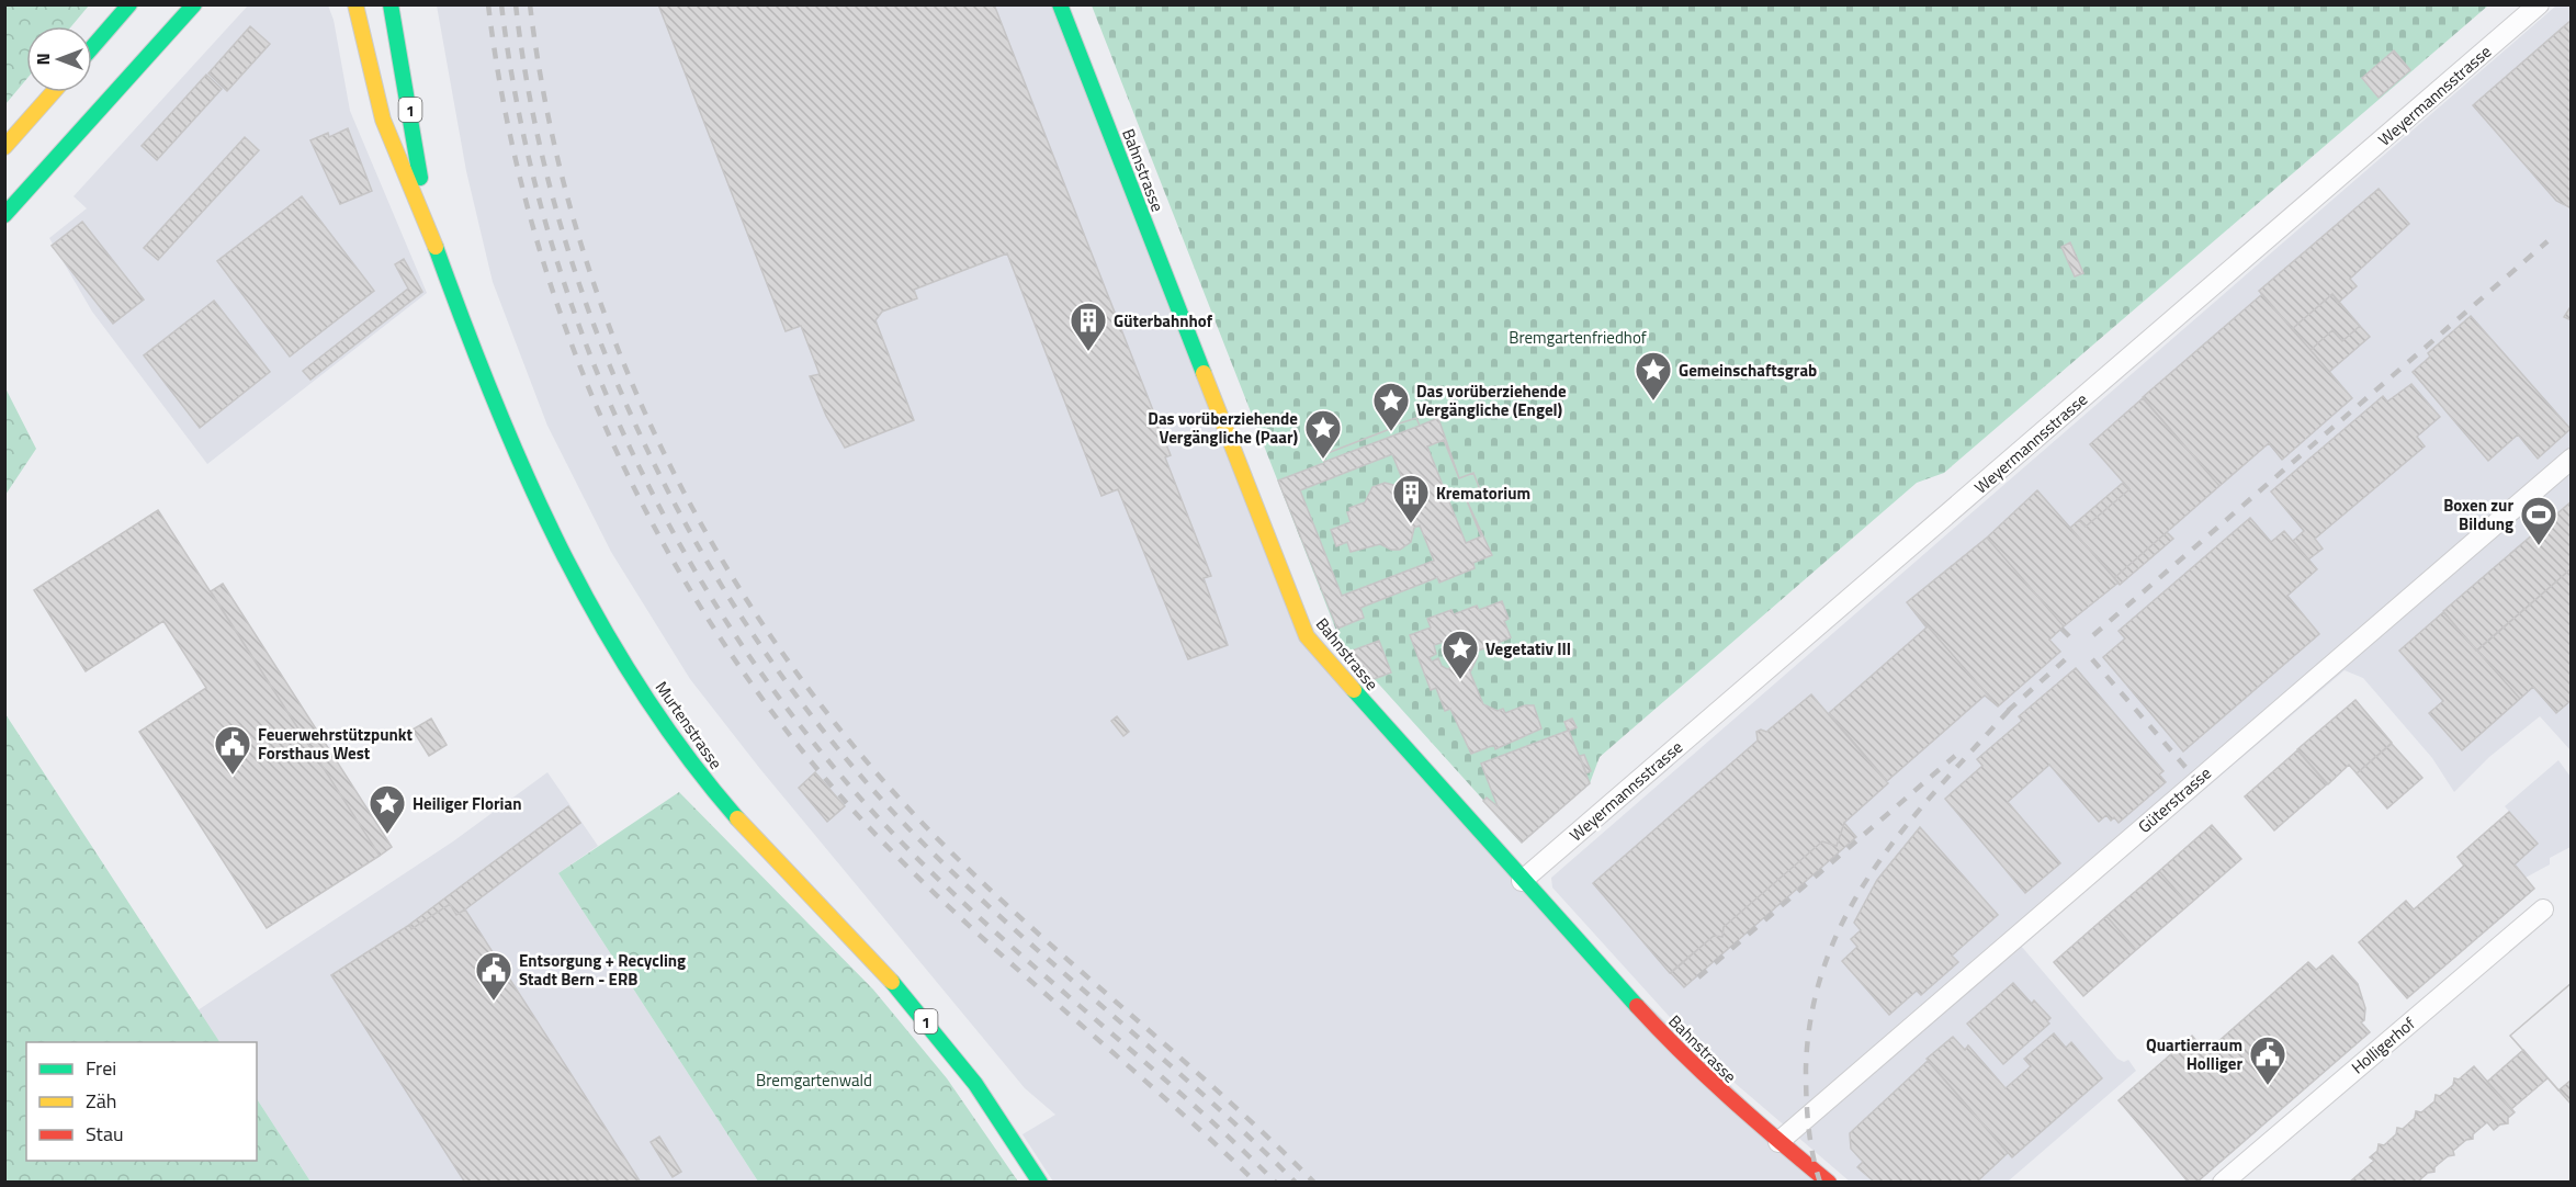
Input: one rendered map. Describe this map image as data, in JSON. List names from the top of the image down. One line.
{"streets":{"main road":["1","Bahnstrasse","Murtenstrasse"],"street":["Weyermannsstrasse","Güterstrasse","Holligerhof"]},"crossings":[["Weyermannsstrasse","Bahnstrasse"],["Bahnstrasse","Güterstrasse"]],"parks":["Bremgartenfriedhof","Bremgartenwald"],"places":{"building":["Güterbahnhof","Krematorium"],"place":["Gemeinschaftsgrab","Das vorüberziehende Vergängliche (Engel)","Das vorüberziehende Vergängliche (Paar)","Vegetativ III","Heiliger Florian"],"sports":["Boxen zur Bildung"],"public building":["Feuerwehrstützpunkt Forsthaus West","Entsorgung + Recycling Stadt Bern - ERB","Quartierraum Holliger"]},"legend":["Frei","Zäh","Stau"],"north":"left"}
